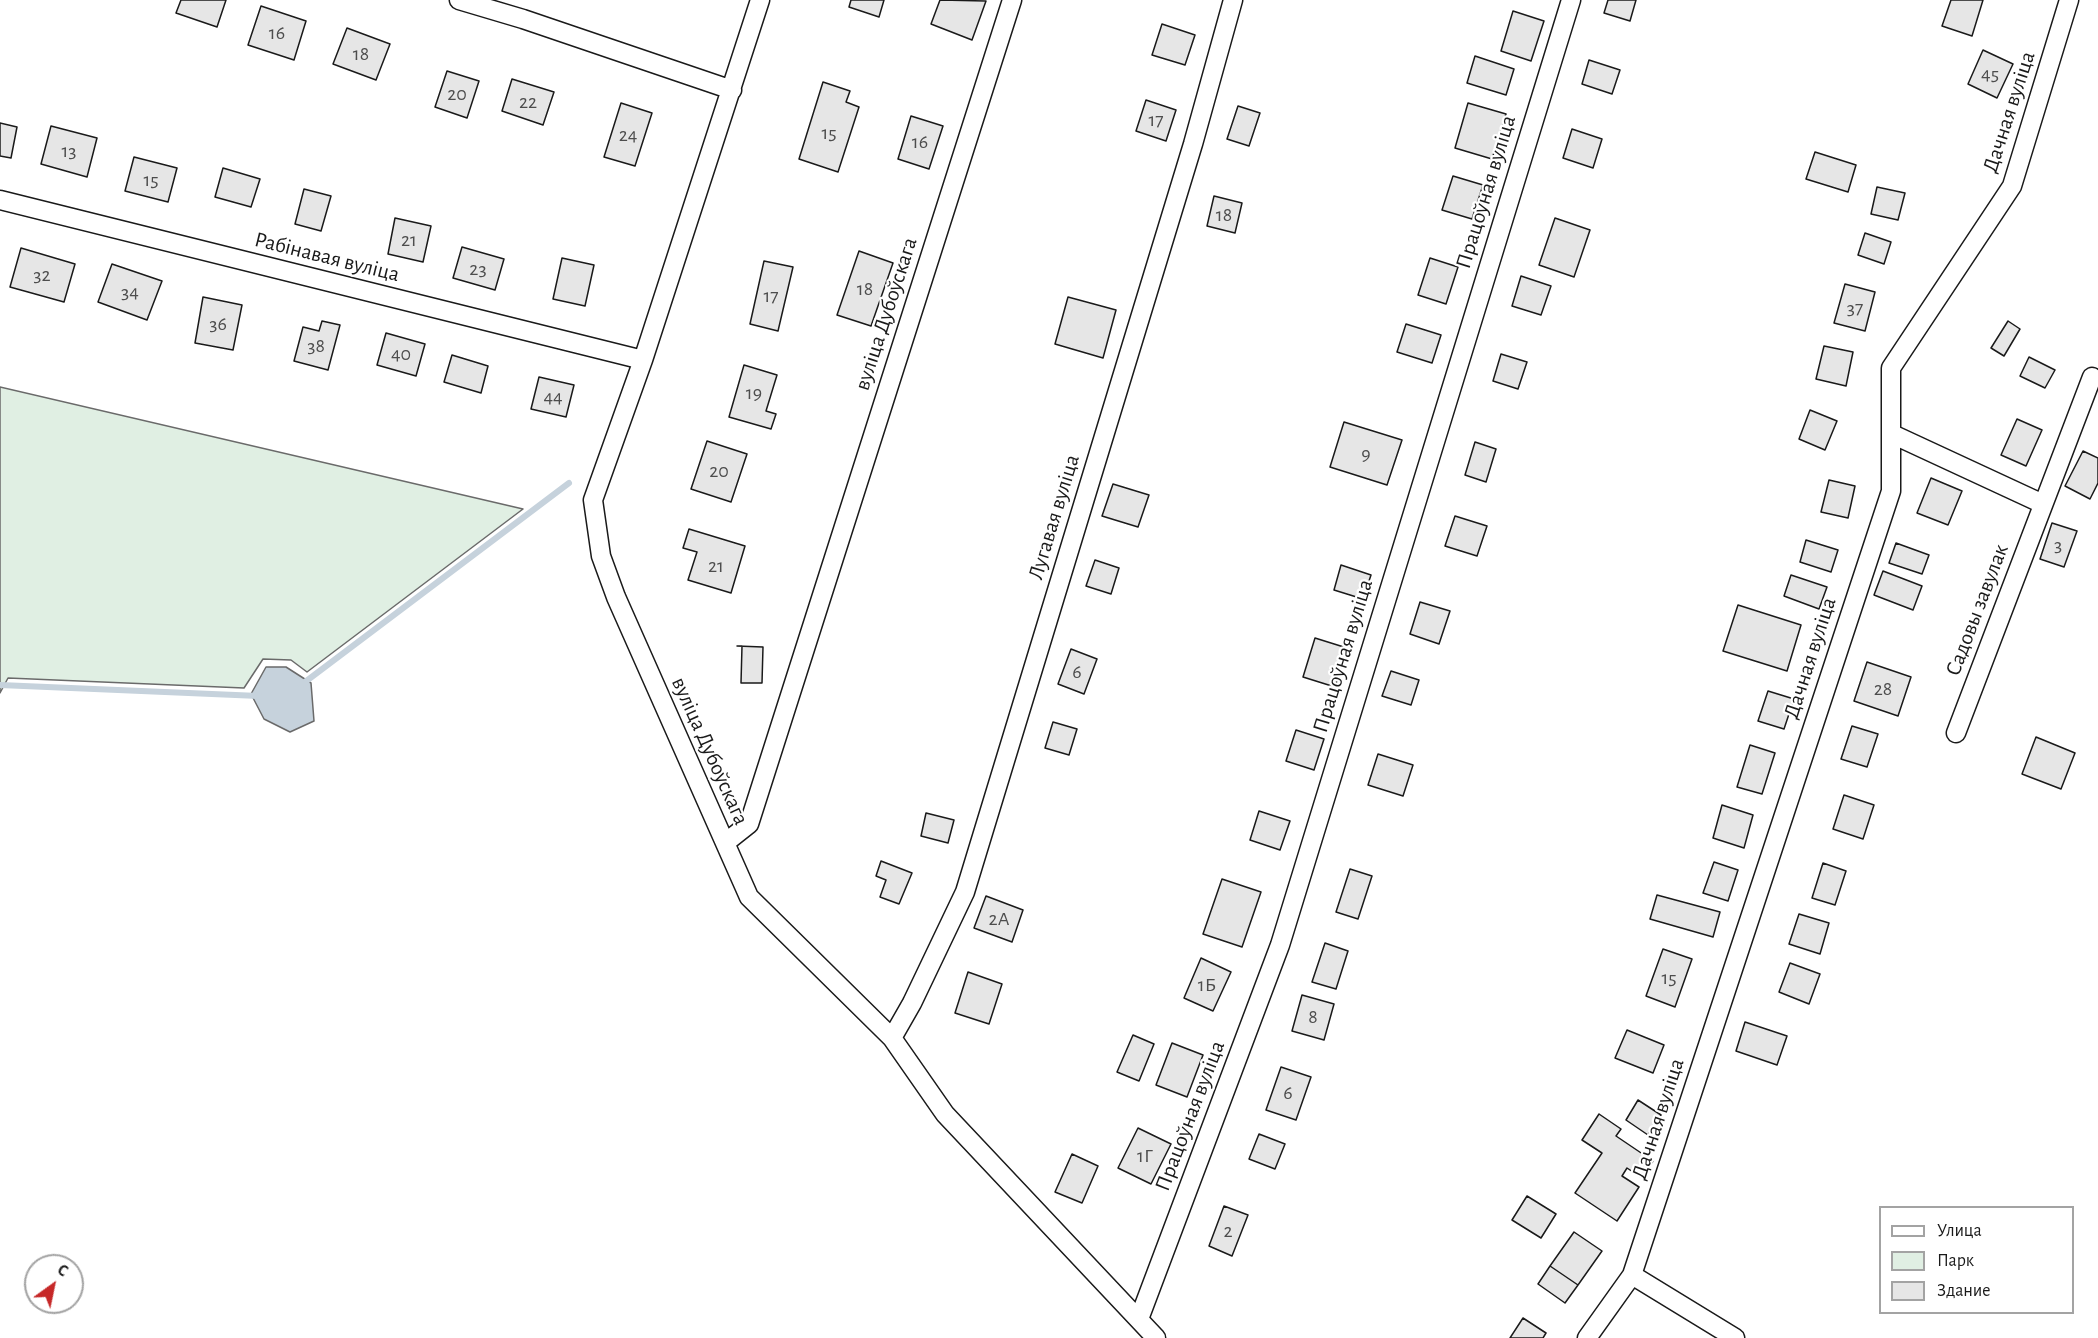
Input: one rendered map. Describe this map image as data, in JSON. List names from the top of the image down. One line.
{"streets":{"street":["Дачная вуліца","Працоўная вуліца","Рабінавая вуліца","вуліца Дубоўскага","Лугавая вуліца","Садовы завулак"]},"crossings":[["Рабінавая вуліца","вуліца Дубоўскага"]],"house_numbers":["16","18","45","20","22","17","15","24","16","13","15","18","21","23","32","18","34","17","37","36","38","40","19","44","9","20","3","21","6","28","2А","15","1Б","8","6","1Г","2"],"legend":["Улица","Парк","Здание"],"north":"top right"}
